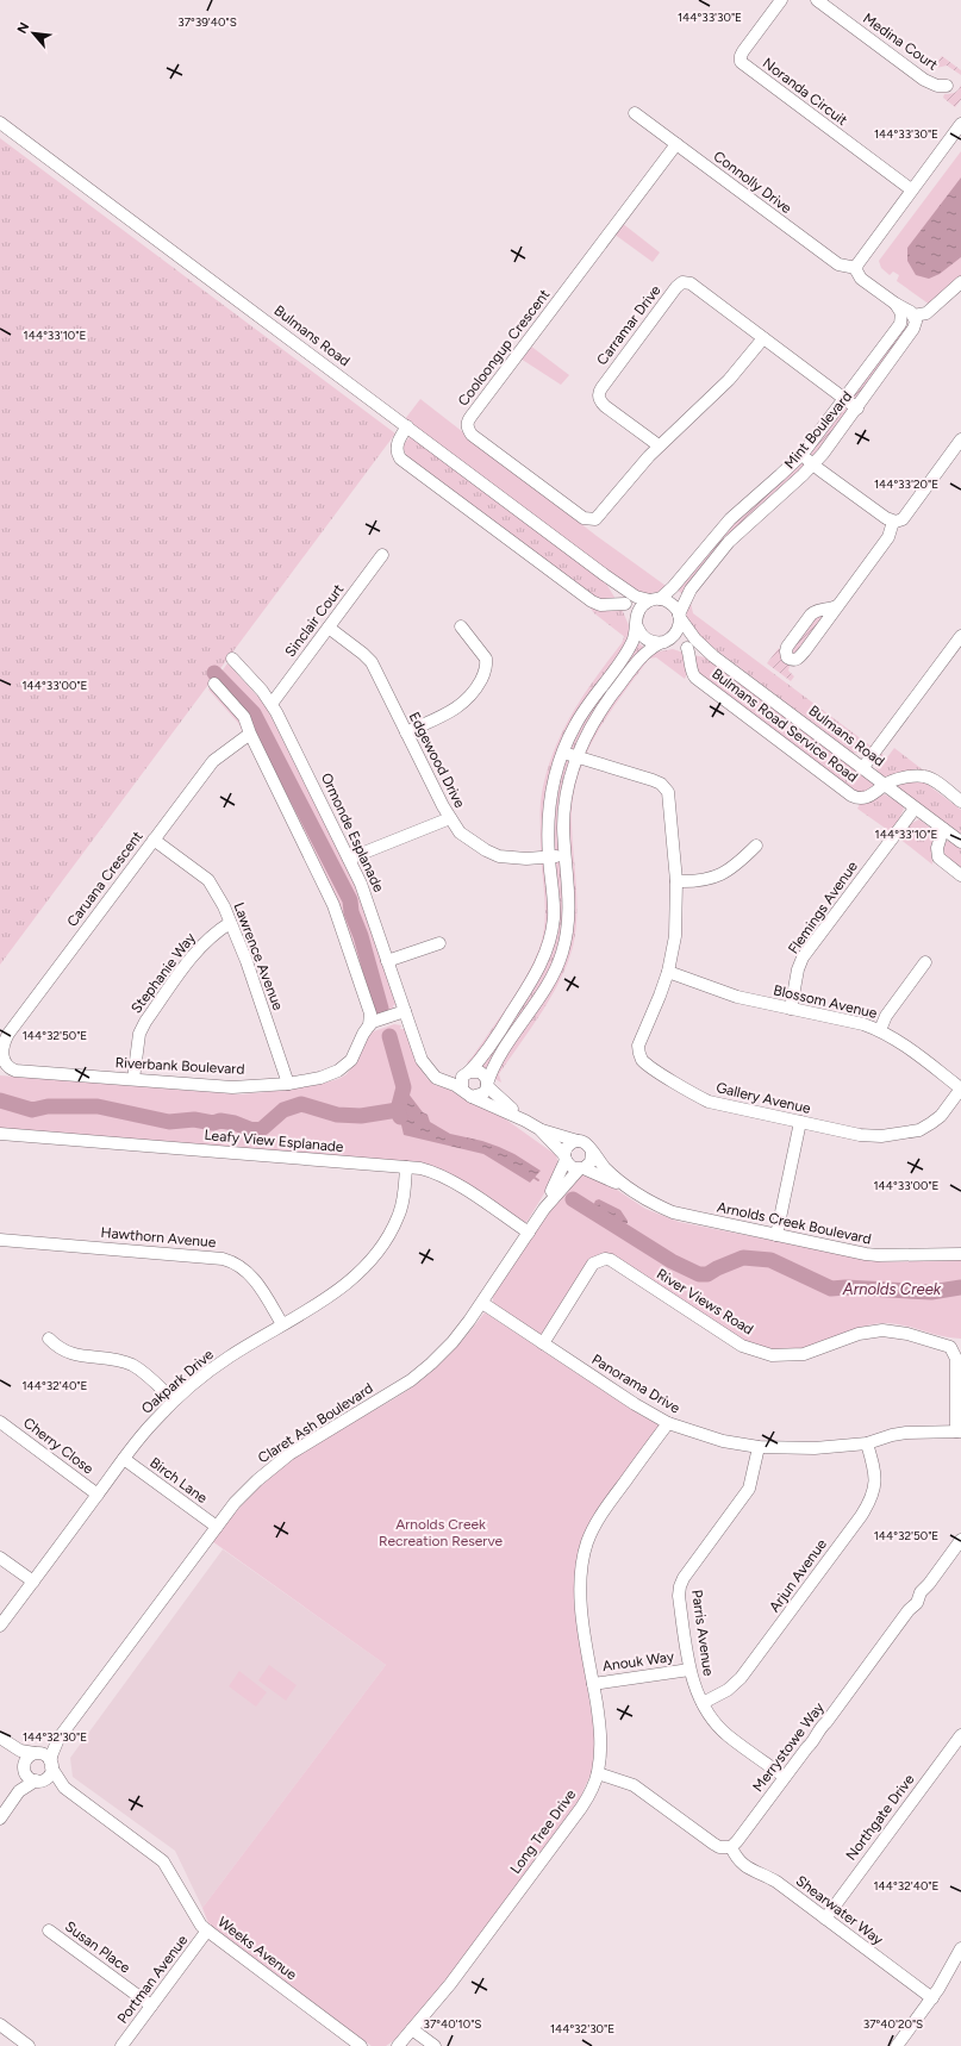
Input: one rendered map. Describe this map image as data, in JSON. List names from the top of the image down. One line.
{"streets":{"street":["Medina Court","Noranda Circuit","Connolly Drive","Carramar Drive","Bulmans Road","Cooloongup Crescent","Mint Boulevard","Sinclair Court","Bulmans Road Service Road","Edgewood Drive","Ormonde Esplanade","Caruana Crescent","Flemings Avenue","Lawrence Avenue","Stephanie Way","Blossom Avenue","Riverbank Boulevard","Gallery Avenue","Leafy View Esplanade","Arnolds Creek Boulevard","Hawthorn Avenue","River Views Road","Oakpark Drive","Panorama Drive","Claret Ash Boulevard","Cherry Close","Birch Lane","Arjun Avenue","Parris Avenue","Anouk Way","Merrystowe Way","Northgate Drive","Long Tree Drive","Shearwater Way","Susan Place","Weeks Avenue","Portman Avenue"]},"crossings":[["Connolly Drive","Cooloongup Crescent"],["Carramar Drive","Cooloongup Crescent"],["Carramar Drive","Mint Boulevard"],["Bulmans Road","Mint Boulevard"],["Bulmans Road","Bulmans Road Service Road"],["Bulmans Road","Flemings Avenue"],["Sinclair Court","Edgewood Drive"],["Sinclair Court","Ormonde Esplanade"],["Caruana Crescent","Lawrence Avenue"],["Caruana Crescent","Riverbank Boulevard"],["Flemings Avenue","Blossom Avenue"],["Lawrence Avenue","Stephanie Way"],["Lawrence Avenue","Riverbank Boulevard"],["Stephanie Way","Riverbank Boulevard"],["Blossom Avenue","Gallery Avenue"],["Leafy View Esplanade","Oakpark Drive"],["Leafy View Esplanade","Claret Ash Boulevard"],["Arnolds Creek Boulevard","Claret Ash Boulevard"],["Hawthorn Avenue","Oakpark Drive"],["River Views Road","Panorama Drive"],["Oakpark Drive","Cherry Close"],["Oakpark Drive","Birch Lane"],["Panorama Drive","Claret Ash Boulevard"],["Panorama Drive","Arjun Avenue"],["Panorama Drive","Parris Avenue"],["Panorama Drive","Long Tree Drive"],["Claret Ash Boulevard","Birch Lane"],["Claret Ash Boulevard","Weeks Avenue"],["Arjun Avenue","Parris Avenue"],["Parris Avenue","Anouk Way"],["Parris Avenue","Merrystowe Way"],["Anouk Way","Long Tree Drive"],["Merrystowe Way","Shearwater Way"],["Northgate Drive","Shearwater Way"],["Susan Place","Portman Avenue"],["Weeks Avenue","Portman Avenue"]],"water":["Arnolds Creek"],"parks":["Arnolds Creek Recreation Reserve"],"north":"top left","coordinates":["144°33'30\"E","37°39'40\"S","144°33'10\"E","144°33'20\"E","144°33'00\"E","144°32'50\"E","144°32'40\"E","144°32'30\"E","37°40'10\"S","37°40'20\"S"]}
